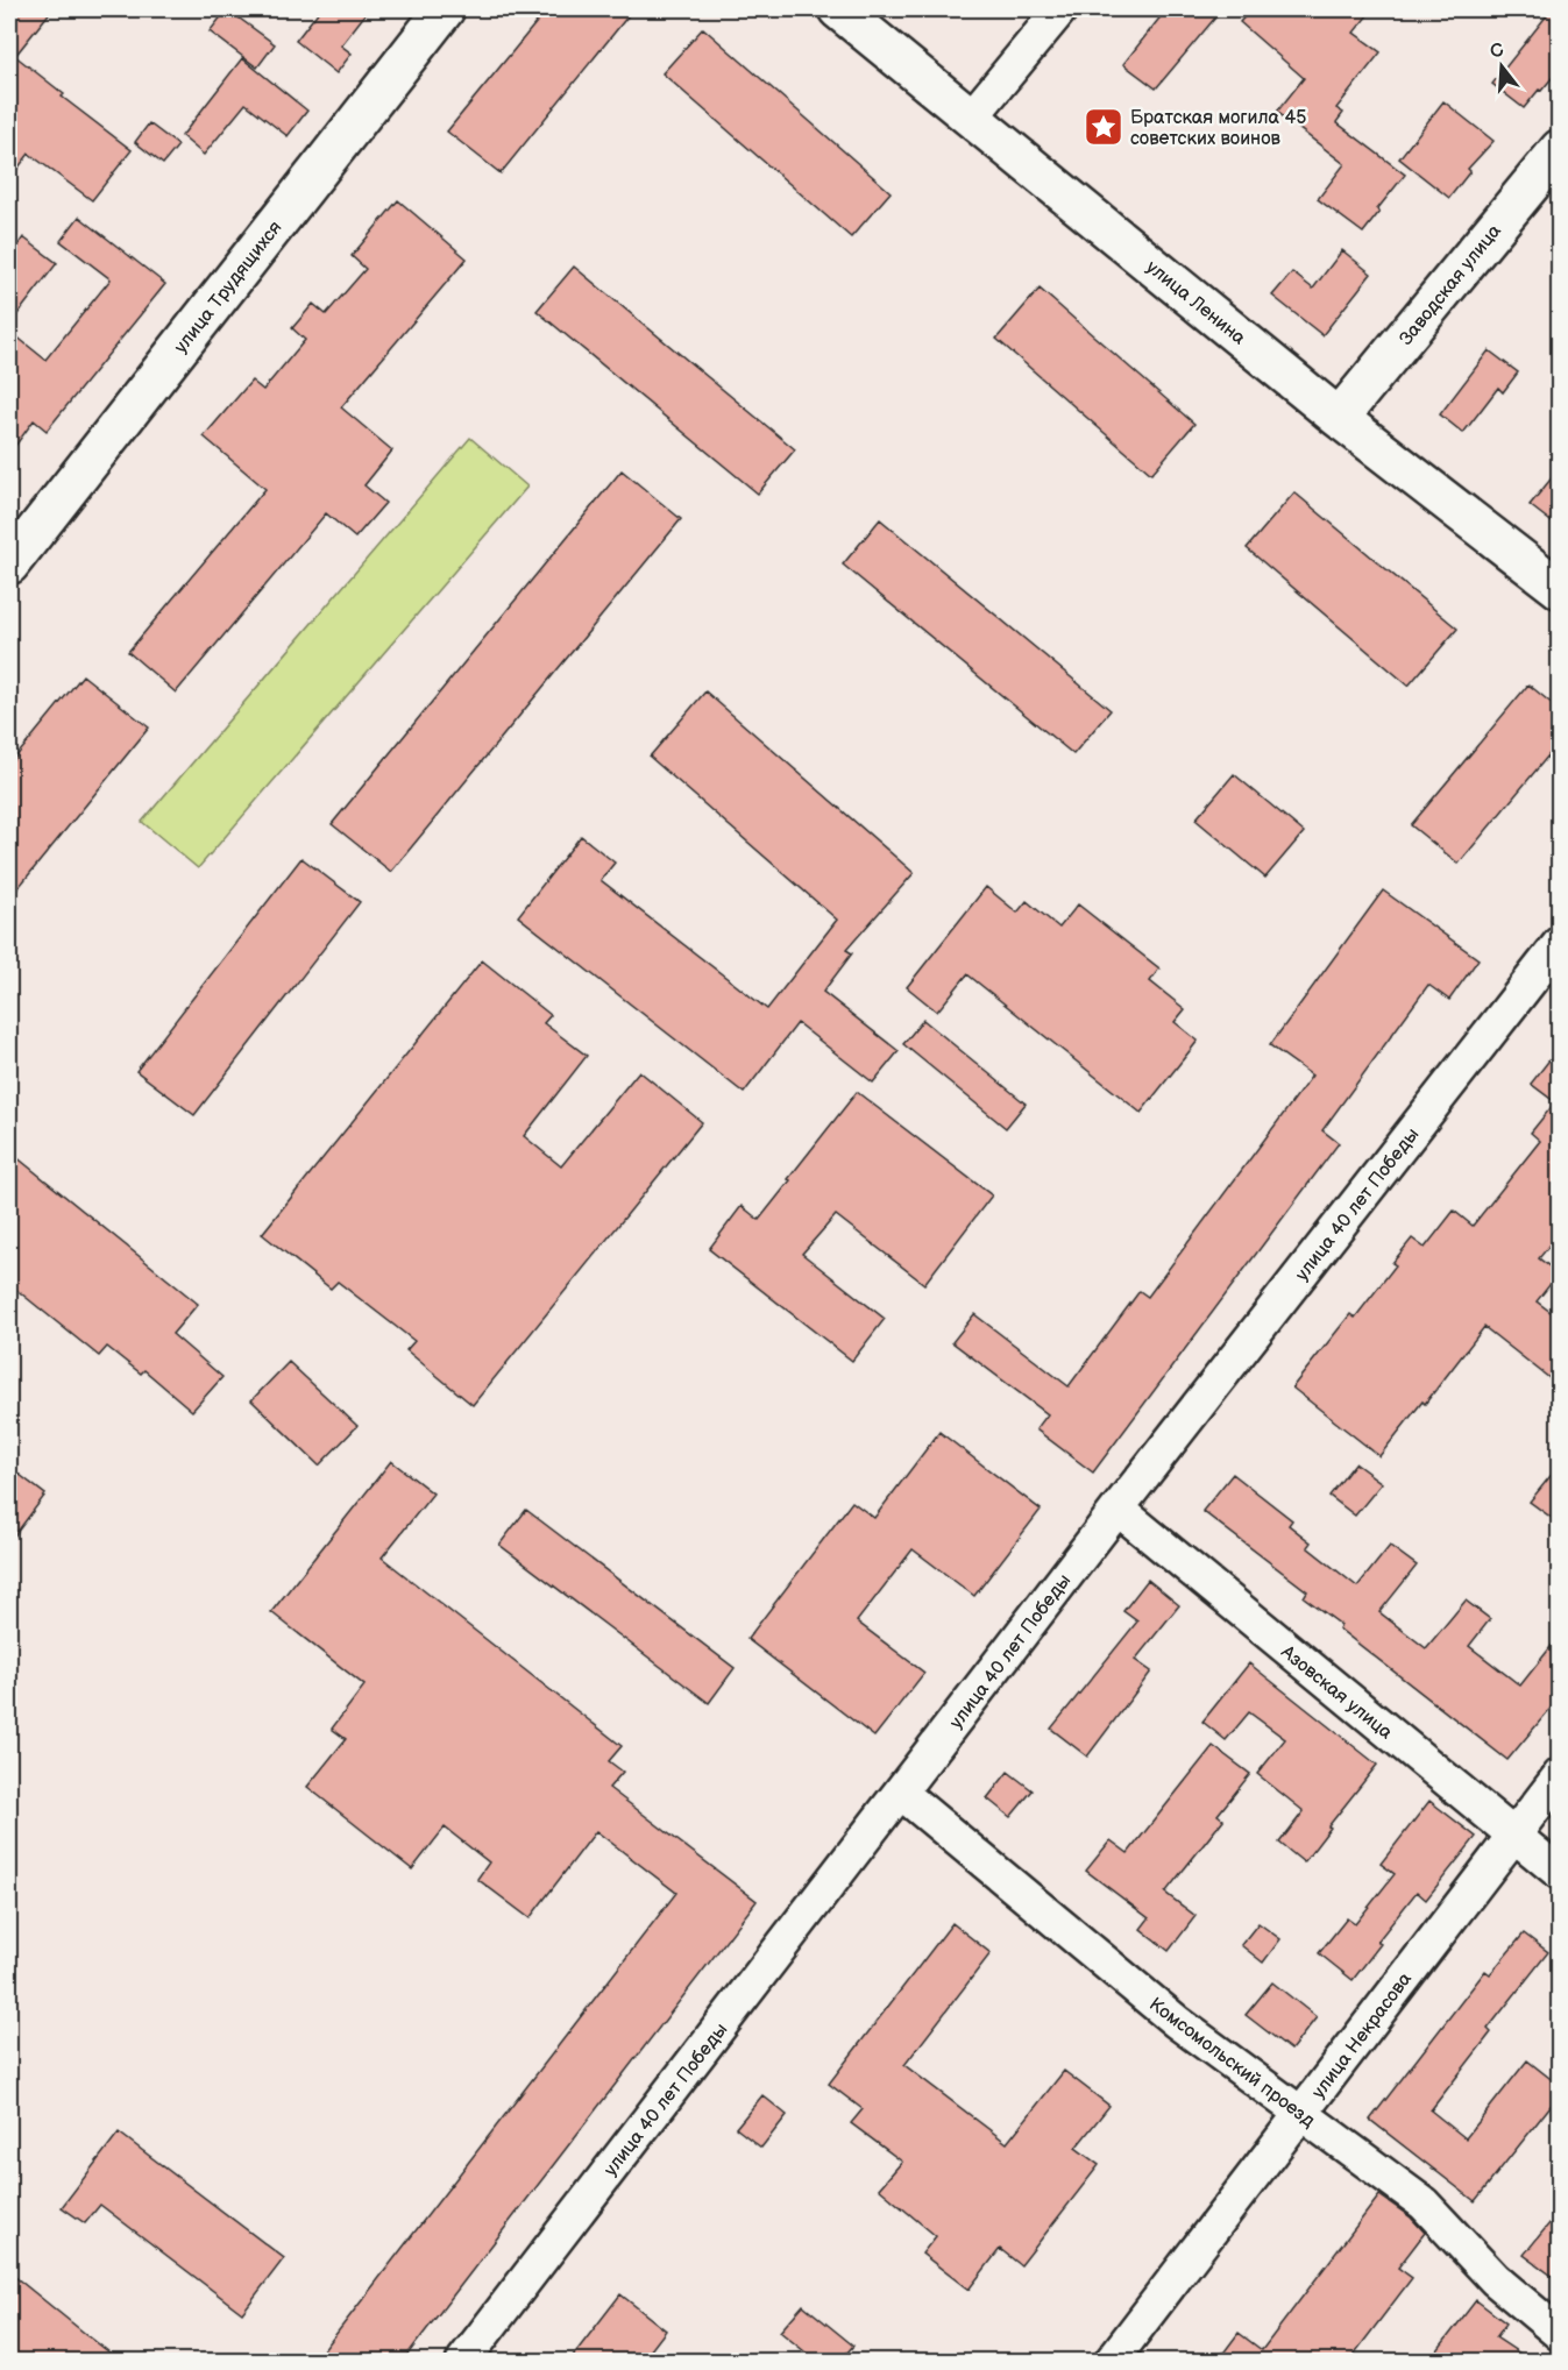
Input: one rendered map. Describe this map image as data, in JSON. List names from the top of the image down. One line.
{"streets":{"street":["Заводская улица","улица Трудящихся","улица Ленина","улица 40 лет Победы","Азовская улица","улица Некрасова","Комсомольский проезд"]},"crossings":[["Заводская улица","улица Ленина"],["улица 40 лет Победы","Азовская улица"],["улица 40 лет Победы","Комсомольский проезд"],["Азовская улица","улица Некрасова"],["улица Некрасова","Комсомольский проезд"]],"places":{"place":["Братская могила 45 советских воинов"]},"north":"top"}
